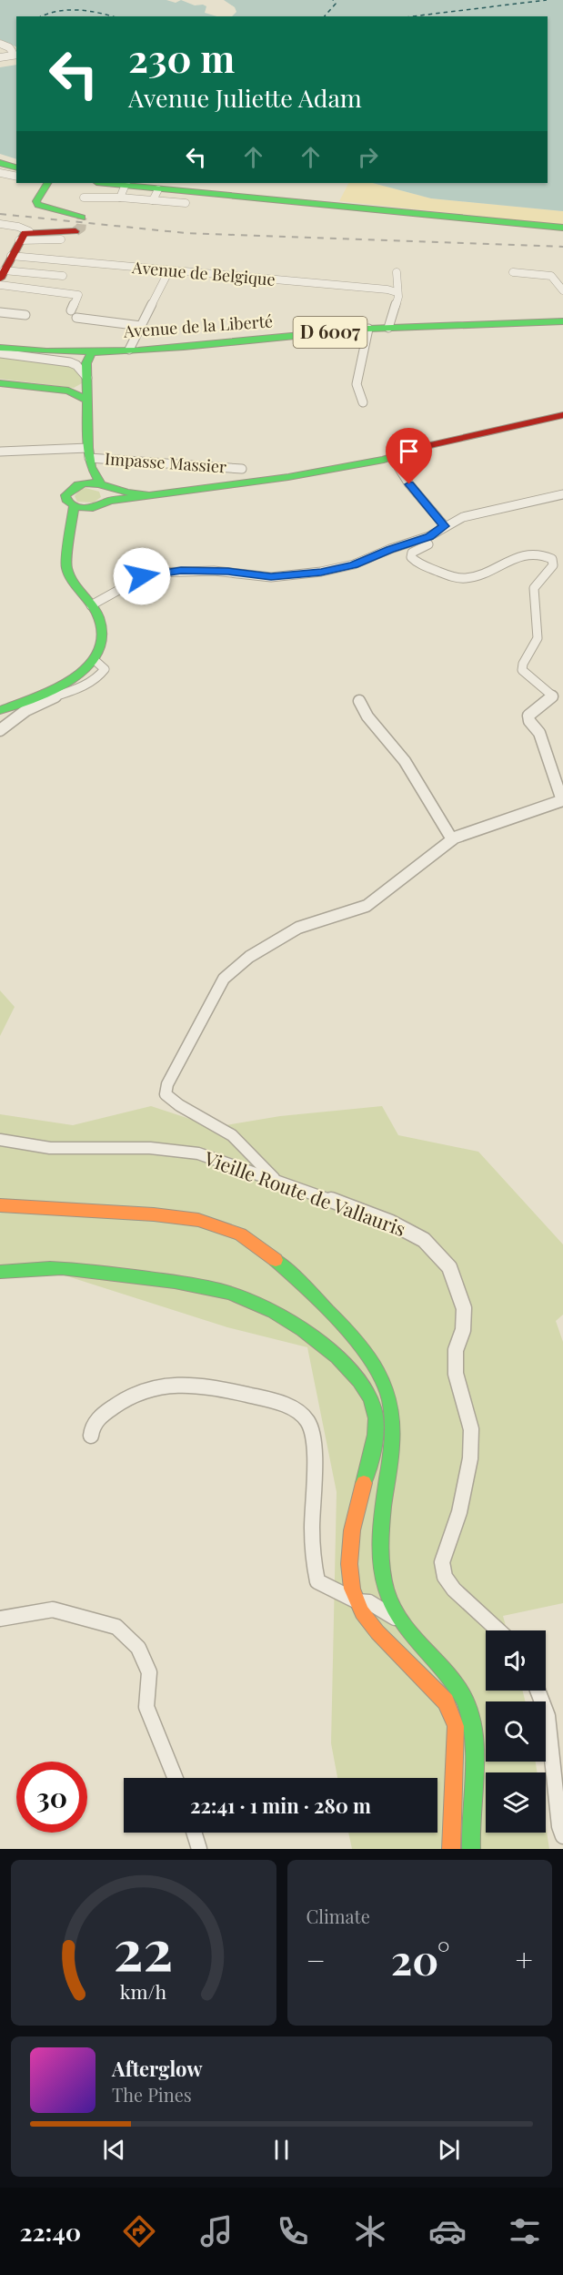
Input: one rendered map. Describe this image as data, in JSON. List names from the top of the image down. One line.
{"streets":{"main road":["Avenue de la Liberté","D 6007"],"street":["Avenue de Belgique","Impasse Massier","Vieille Route de Vallauris"]},"page":{"turn":["230 m","Avenue Juliette Adam"],"limit":"30","trip":"22:41 · 1 min · 280 m","tile":"Climate","heat":["−","20°","+"],"song":["Afterglow","The Pines"],"tabs":"22:40","gauge":["22","km/h"]}}
